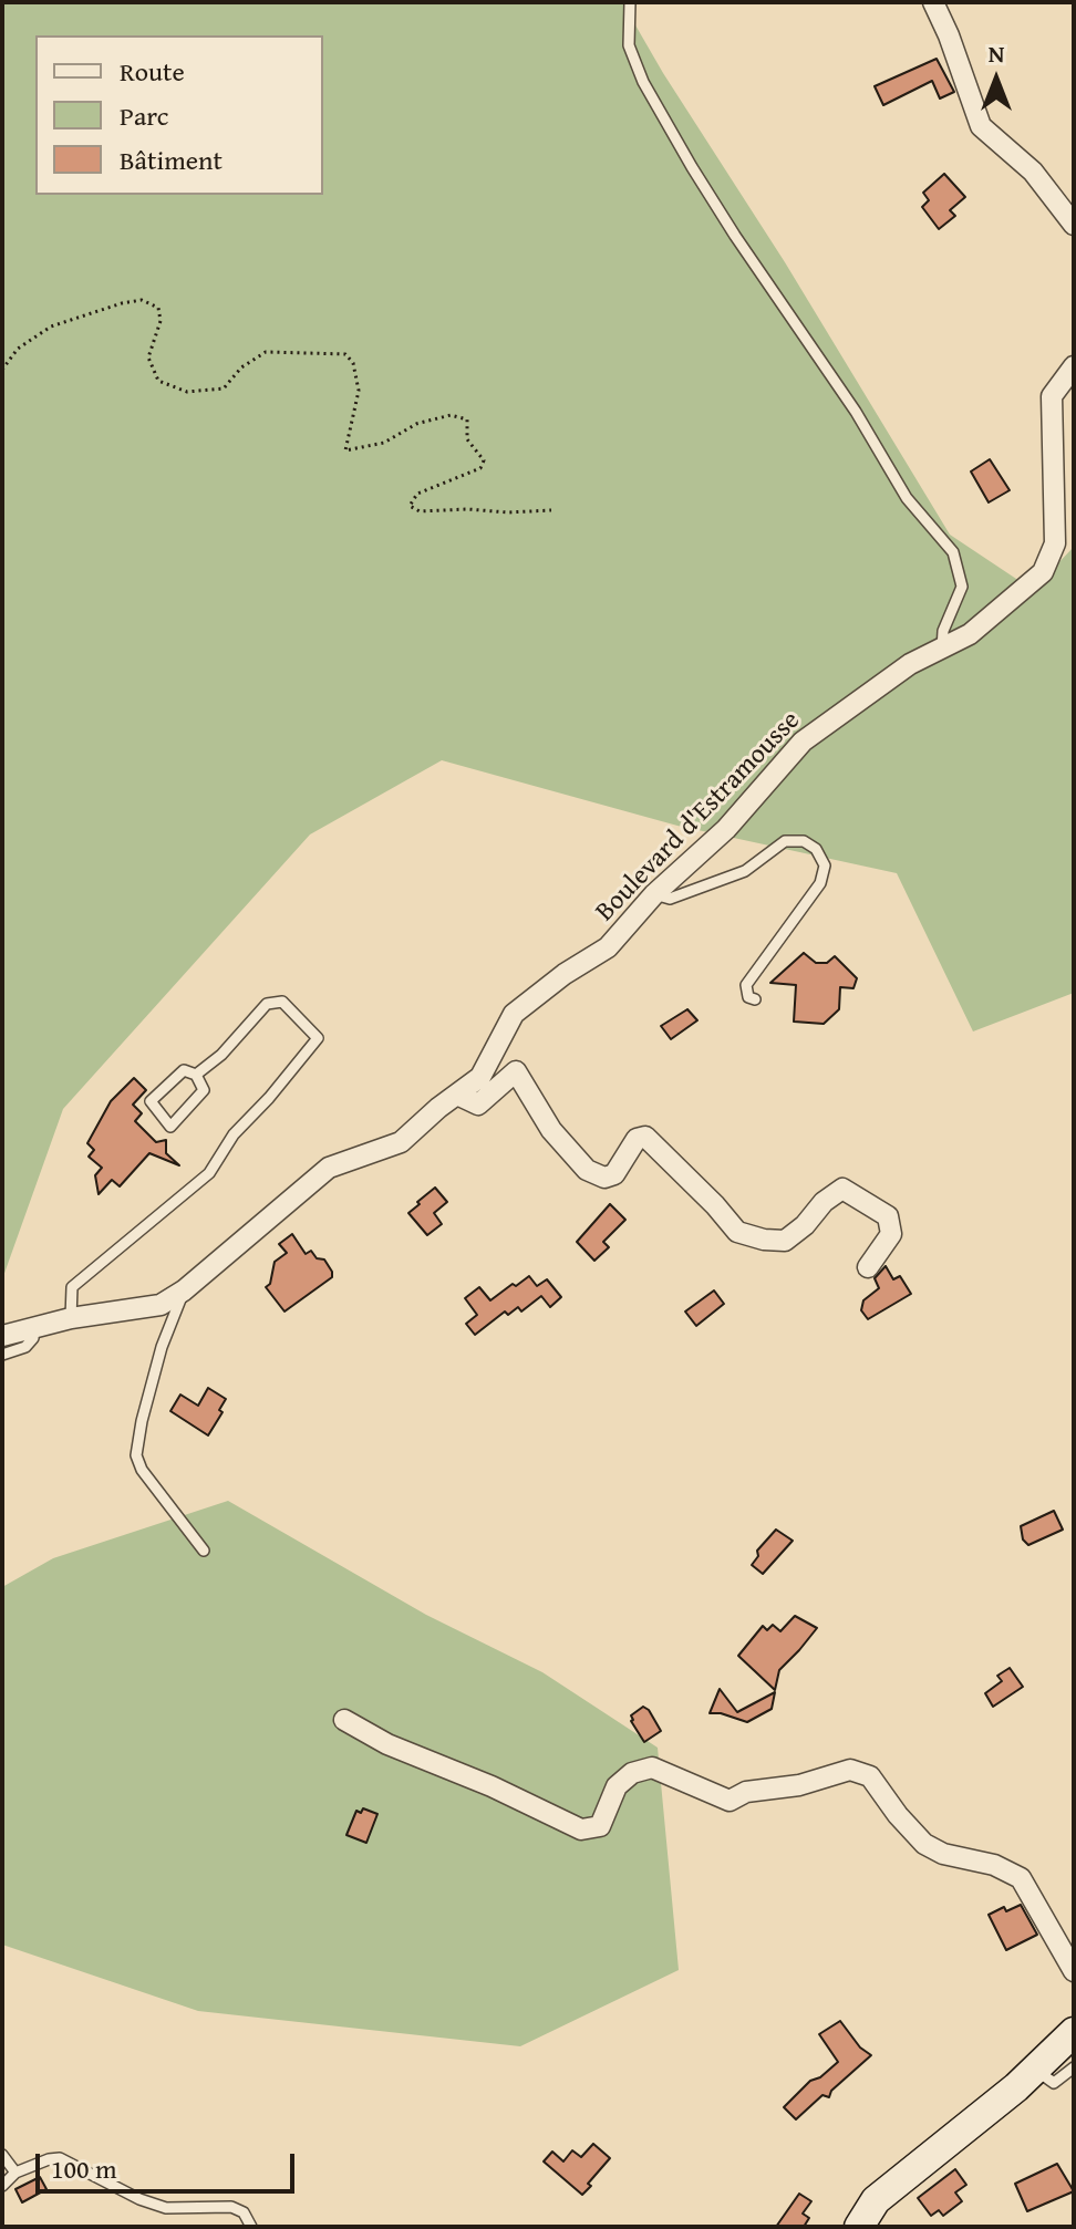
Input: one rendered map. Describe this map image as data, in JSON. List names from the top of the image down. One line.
{"streets":{"street":["Boulevard d'Estramousse"]},"legend":["Route","Parc","Bâtiment"],"scale_bar":"100 m","north":"top"}
